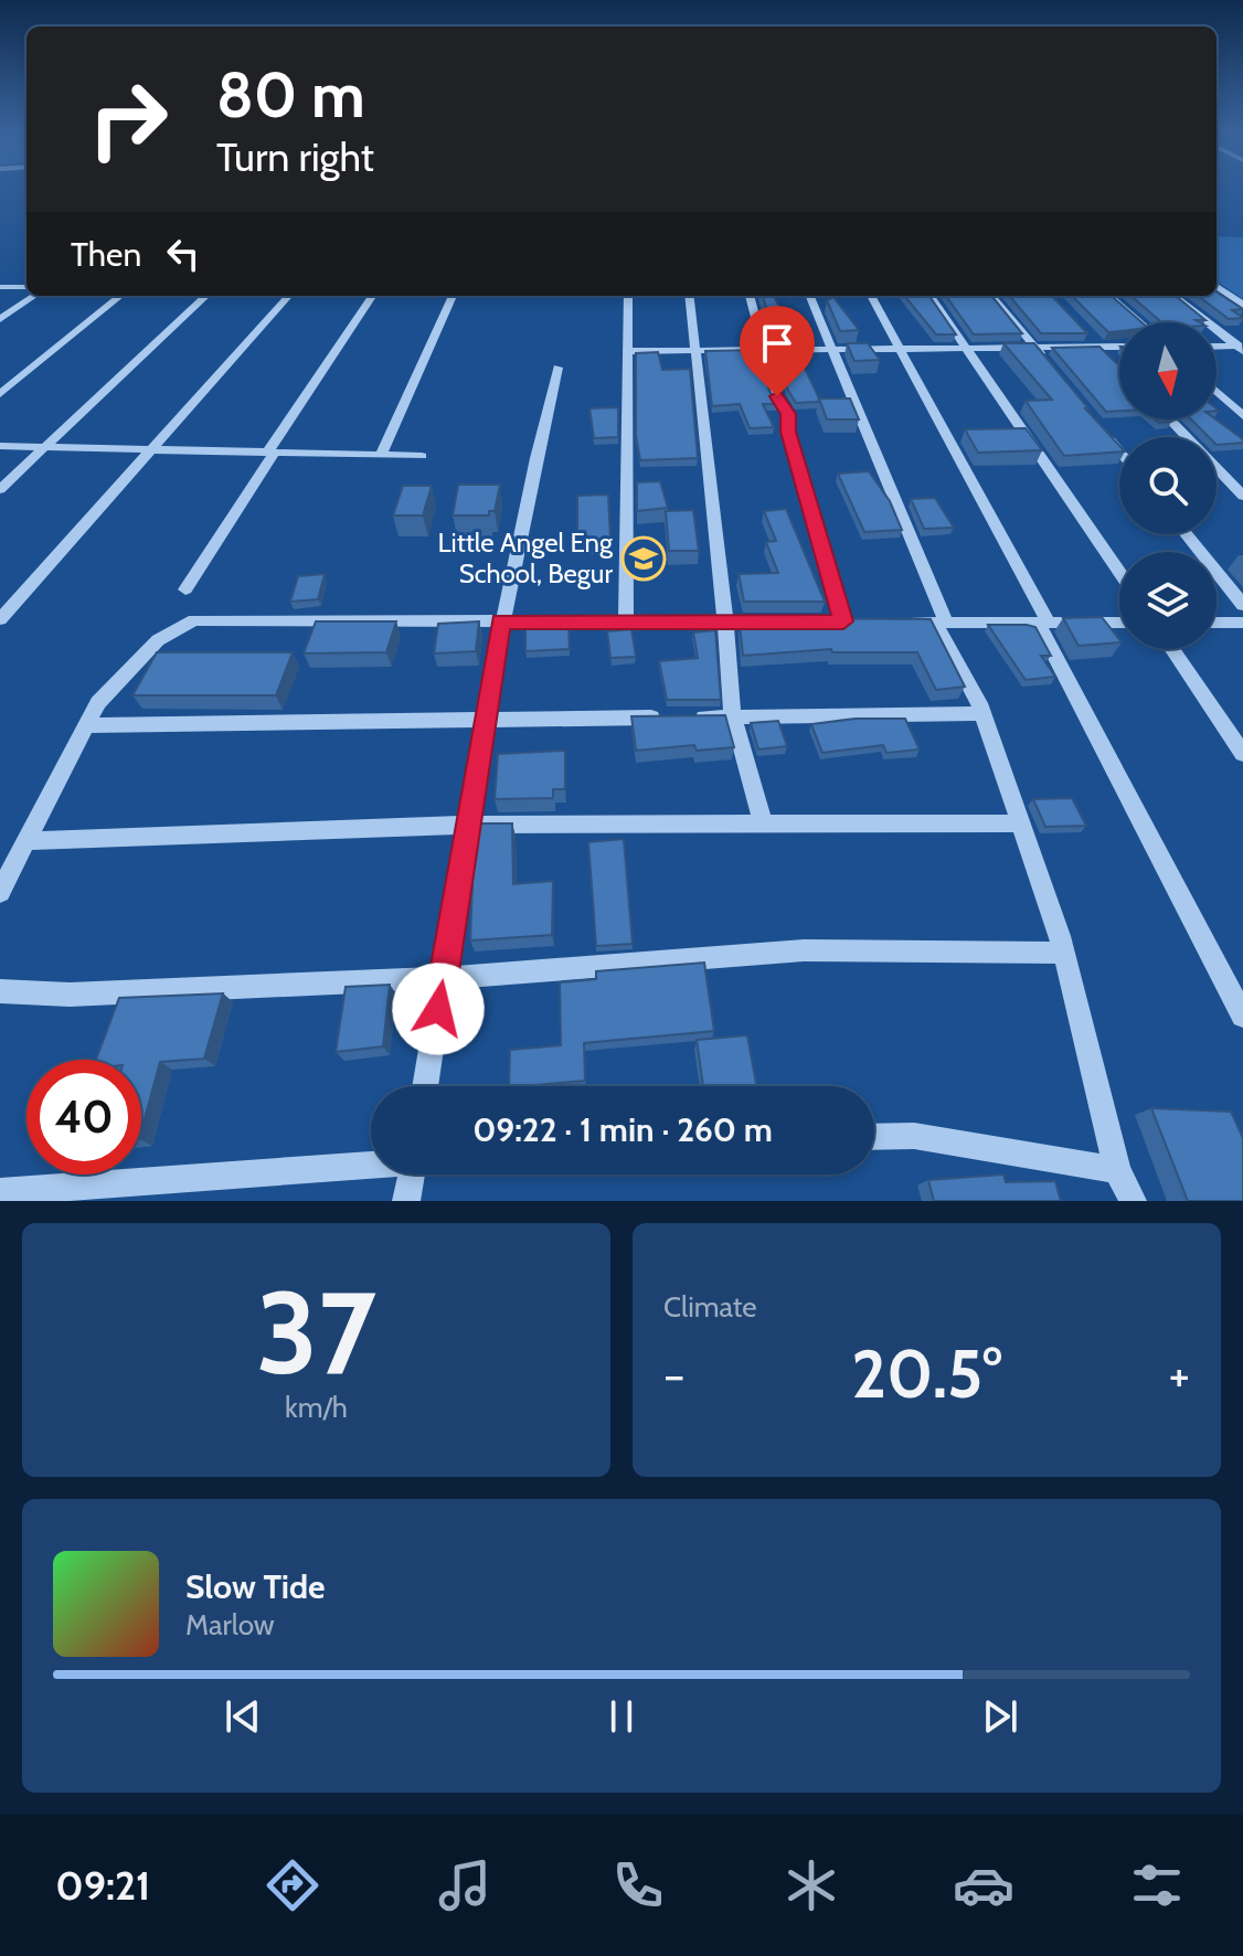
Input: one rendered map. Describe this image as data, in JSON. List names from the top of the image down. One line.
{"places":{"school or university":["Little Angel Eng School, Begur"]},"north":"bottom","page":{"turn":["80 m","Turn right"],"then":"Then","limit":"40","trip":"09:22 · 1 min · 260 m","tile":[["37","km/h"],"Climate"],"heat":["−","20.5°","+"],"song":["Slow Tide","Marlow"],"tabs":"09:21"}}
